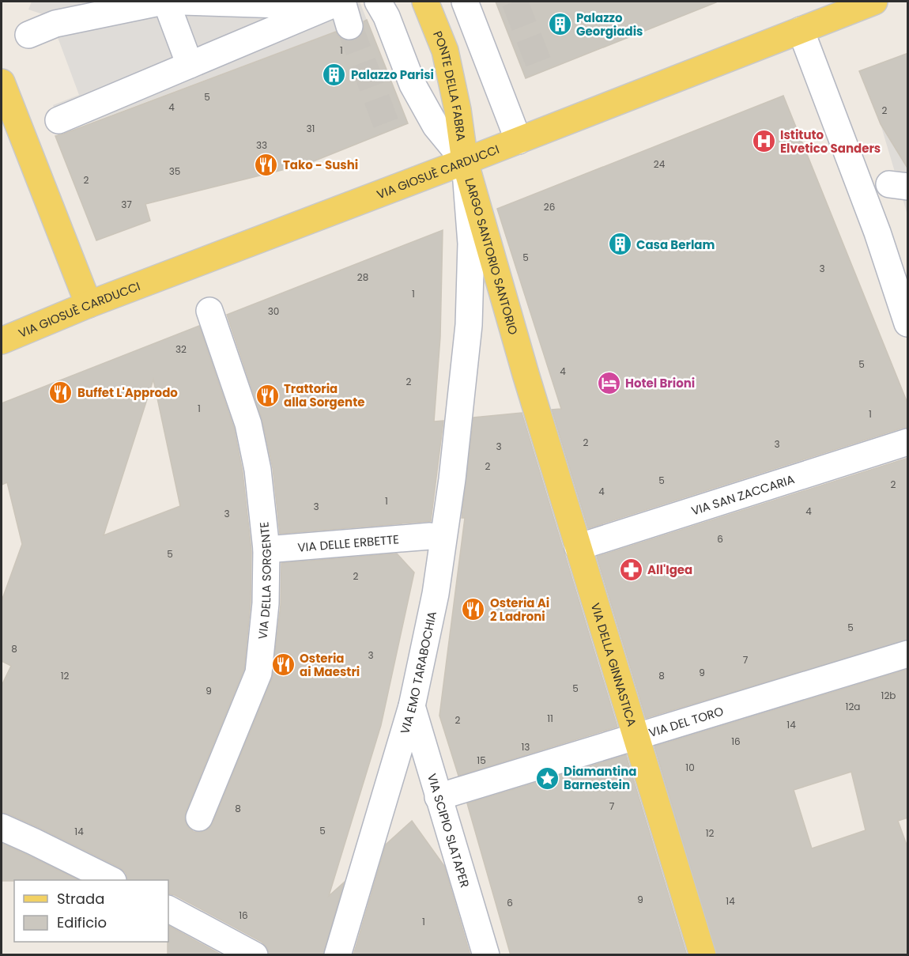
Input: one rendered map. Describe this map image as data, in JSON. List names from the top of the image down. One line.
{"streets":{"main road":["PONTE DELLA FABRA","VIA GIOSUÈ CARDUCCI","LARGO SANTORIO SANTORIO","VIA DELLA GINNASTICA"],"street":["VIA SAN ZACCARIA","VIA DELLE ERBETTE","VIA DELLA SORGENTE","VIA EMO TARABOCHIA","VIA DEL TORO","VIA SCIPIO SLATAPER"]},"crossings":[["PONTE DELLA FABRA","VIA GIOSUÈ CARDUCCI"],["PONTE DELLA FABRA","LARGO SANTORIO SANTORIO"],["VIA GIOSUÈ CARDUCCI","LARGO SANTORIO SANTORIO"],["LARGO SANTORIO SANTORIO","VIA DELLA GINNASTICA"],["LARGO SANTORIO SANTORIO","VIA EMO TARABOCHIA"],["VIA SAN ZACCARIA","VIA DELLA GINNASTICA"],["VIA DELLE ERBETTE","VIA DELLA SORGENTE"],["VIA DELLA GINNASTICA","VIA DEL TORO"],["VIA EMO TARABOCHIA","VIA SCIPIO SLATAPER"],["VIA DEL TORO","VIA SCIPIO SLATAPER"]],"places":{"building":["Palazzo Georgiadis","Palazzo Parisi","Casa Berlam"],"hospital":["Istituto Elvetico Sanders"],"restaurant":["Tako - Sushi","Buffet L'Approdo","Trattoria alla Sorgente","Osteria Ai 2 Ladroni","Osteria ai Maestri"],"hotel":["Hotel Brioni"],"pharmacy":["All'Igea"],"place":["Diamantina Barnestein"]},"house_numbers":["1","5","4","2","31","33","24","35","2","37","26","5","3","28","1","30","32","5","4","2","1","1","2","3","3","2","5","2","4","1","3","4","3","6","5","2","5","8","3","7","9","12","8","5","9","12b","12a","11","2","14","16","13","15","10","7","8","5","14","12","9","14","6","16","1"],"legend":["Strada","Edificio"]}
